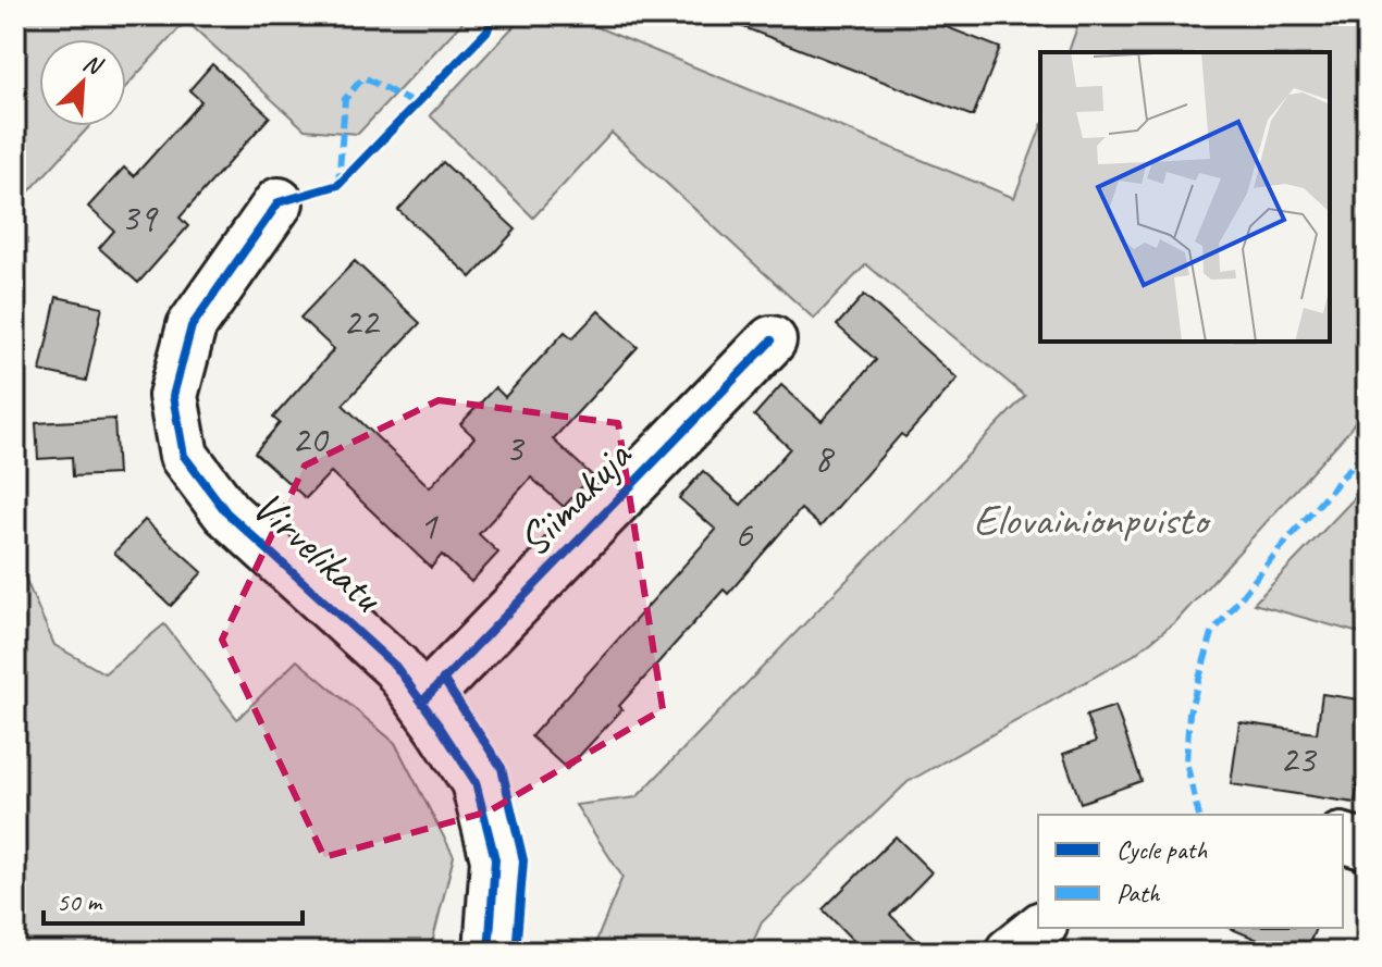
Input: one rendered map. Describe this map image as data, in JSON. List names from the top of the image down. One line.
{"streets":{"street":["Siimakuja","Virvelikatu"]},"crossings":[["Siimakuja","Virvelikatu"]],"parks":["Elovainionpuisto"],"house_numbers":["39","22","20","3","8","1","6","23"],"legend":["Cycle path","Path"],"scale_bar":"50 m","north":"top right"}
